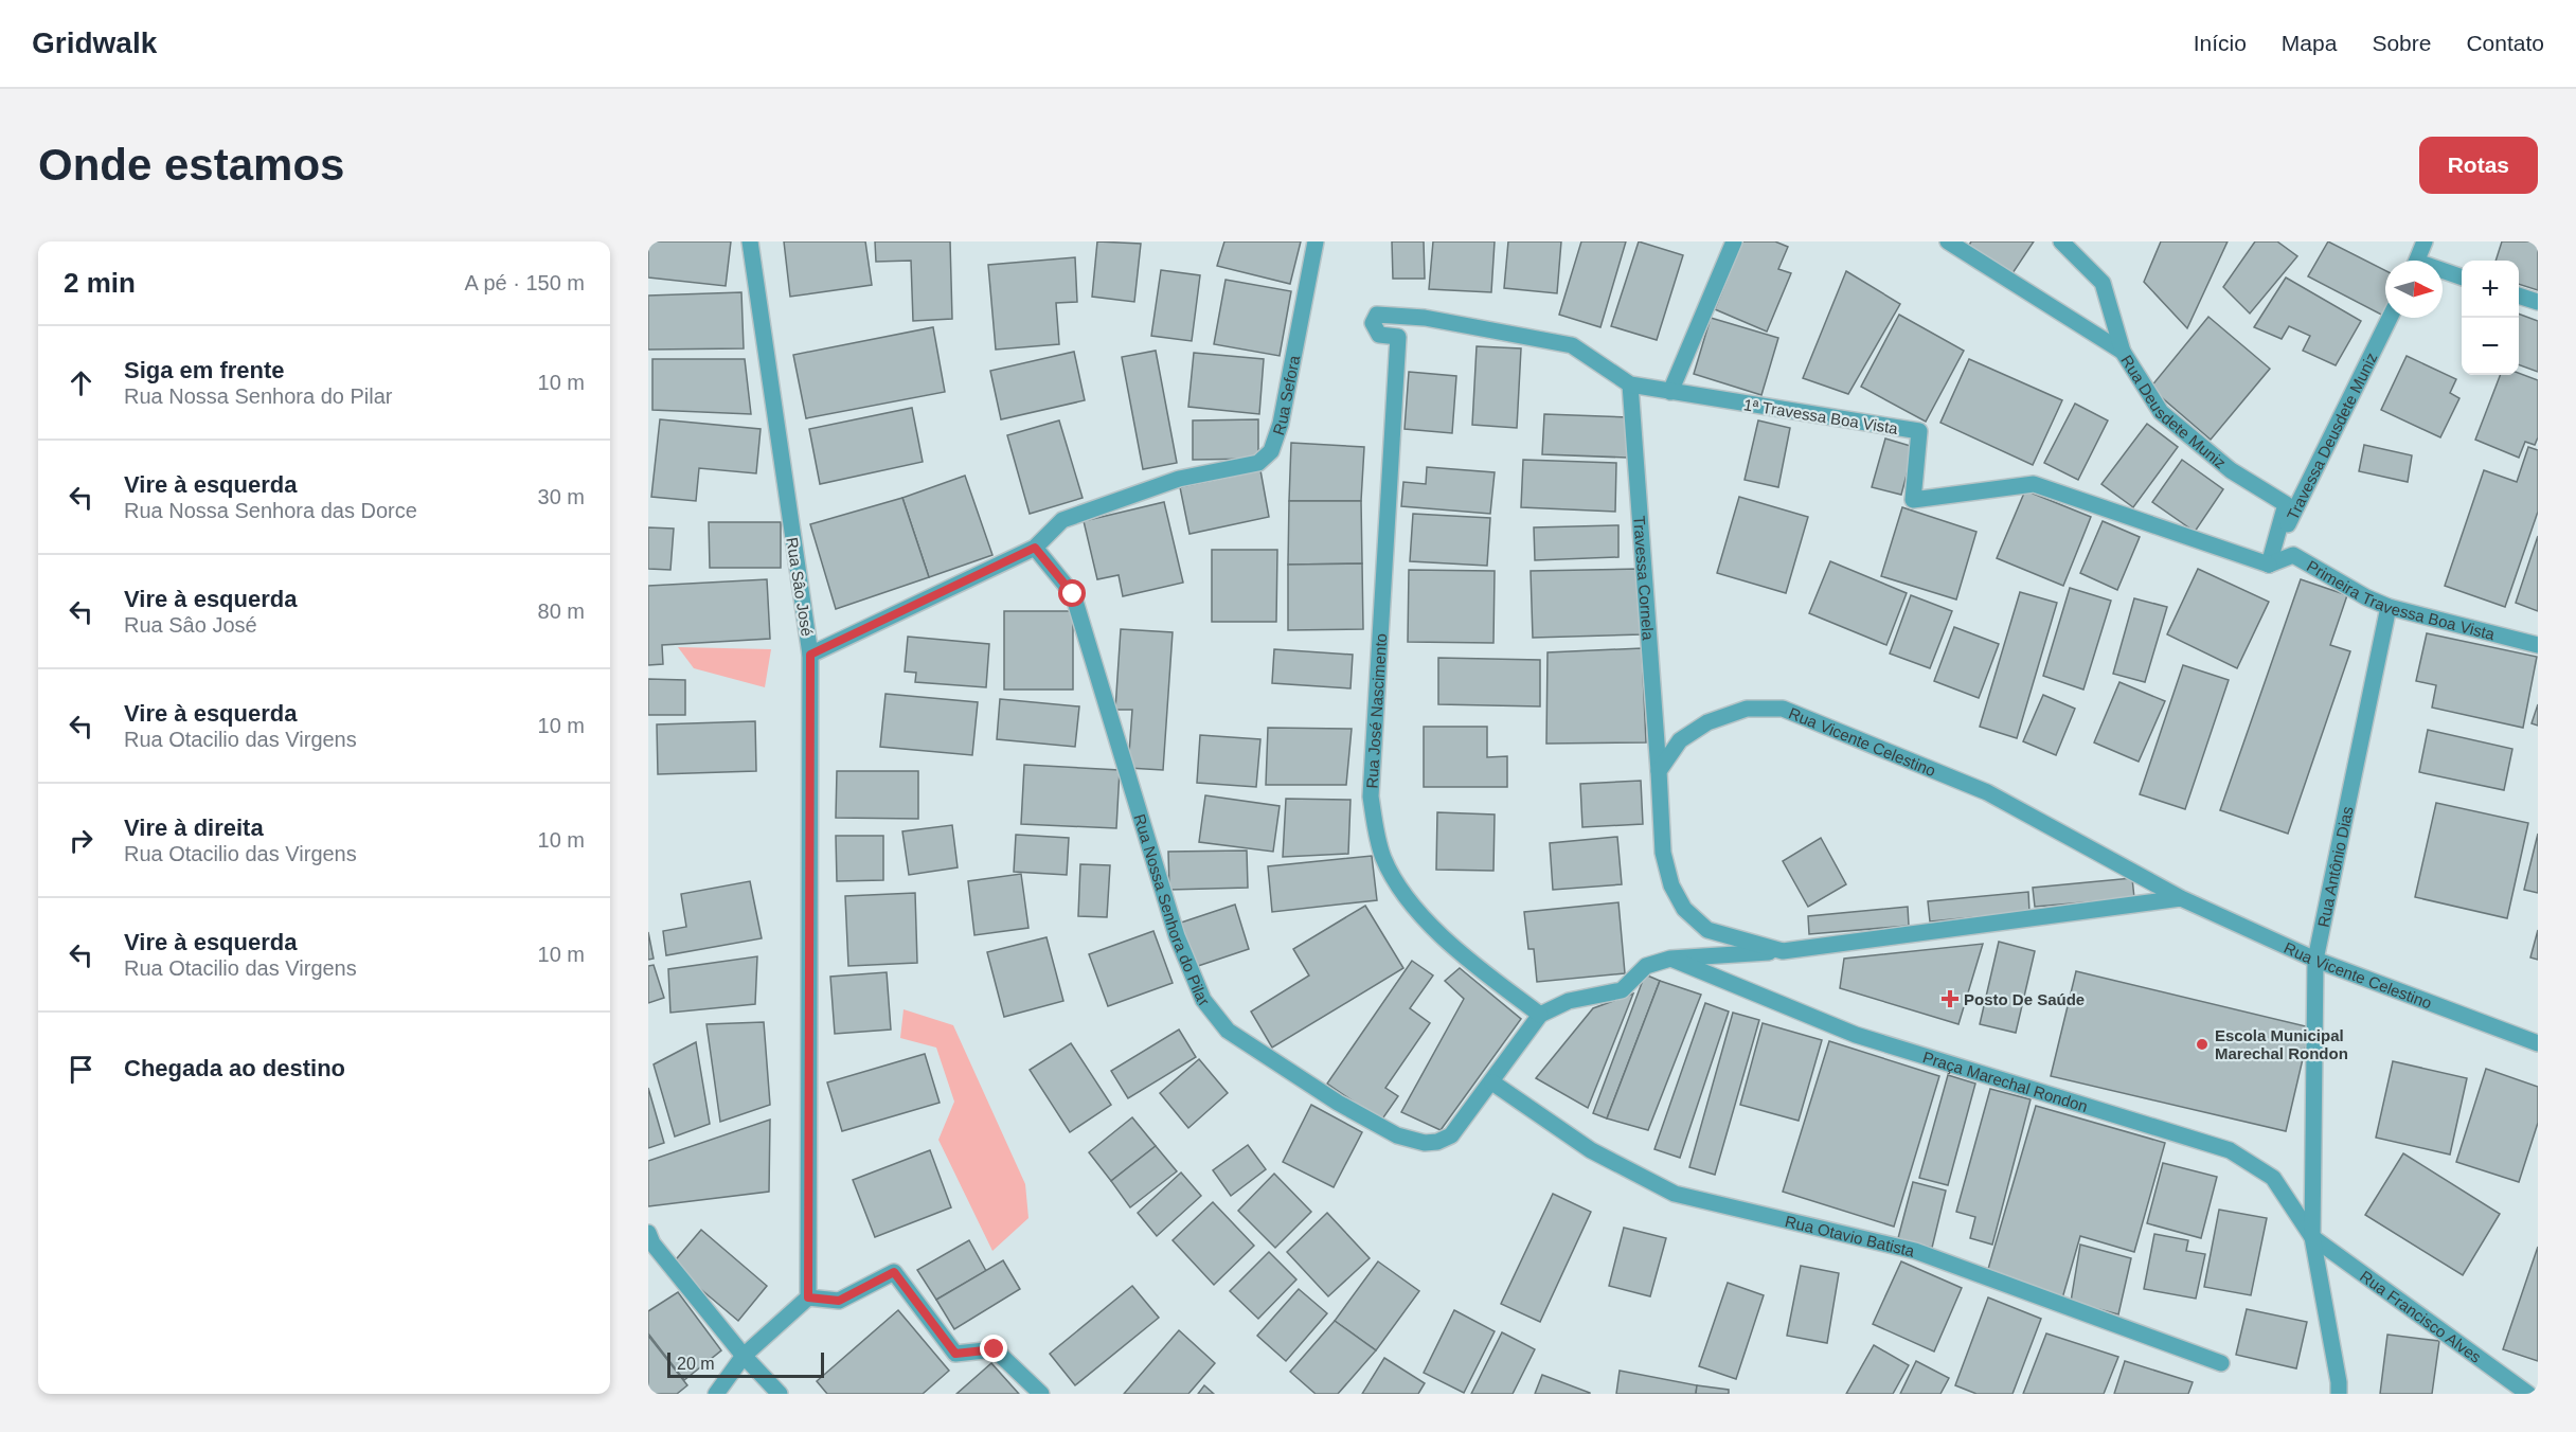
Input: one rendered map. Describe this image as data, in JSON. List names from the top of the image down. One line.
{"streets":{"street":["Rua Sefora","Rua Deusdete Muniz","1ª Travessa Boa Vista","Travessa Deusdete Muniz","Travessa Cornela","Rua Sâo José","Primeira Travessa Boa Vista","Rua José Nascimento","Rua Vicente Celestino","Rua Antônio Dias","Rua Nossa Senhora do Pilar","Praça Marechal Rondon","Rua Otavio Batista","Rua Francisco Alves"]},"crossings":[["Rua Sefora","Rua Sâo José"],["Rua Sefora","Rua Nossa Senhora do Pilar"],["Rua Deusdete Muniz","1ª Travessa Boa Vista"],["Rua Deusdete Muniz","Travessa Deusdete Muniz"],["Rua Deusdete Muniz","Primeira Travessa Boa Vista"],["1ª Travessa Boa Vista","Travessa Deusdete Muniz"],["1ª Travessa Boa Vista","Travessa Cornela"],["1ª Travessa Boa Vista","Primeira Travessa Boa Vista"],["1ª Travessa Boa Vista","Rua José Nascimento"],["Travessa Deusdete Muniz","Primeira Travessa Boa Vista"],["Travessa Cornela","Rua Vicente Celestino"],["Primeira Travessa Boa Vista","Rua Antônio Dias"],["Rua Vicente Celestino","Rua Antônio Dias"],["Rua Antônio Dias","Praça Marechal Rondon"],["Rua Antônio Dias","Rua Francisco Alves"],["Rua Nossa Senhora do Pilar","Rua Otavio Batista"],["Praça Marechal Rondon","Rua Francisco Alves"]],"places":{"health":["Posto De Saúde"],"other":["Escola Municipal Marechal Rondon"]},"scale_bar":"20 m","north":"right","page":{"header":"Gridwalk","nav":["Início","Mapa","Sobre","Contato"],"buttons":"Rotas","title":"Onde estamos","heading":["2 min","A pé · 150 m"],"map_buttons":["+","−"],"list":[["Siga em frente","Rua Nossa Senhora do Pilar","10 m"],["Vire à esquerda","Rua Nossa Senhora das Dorce","30 m"],["Vire à esquerda","Rua Sâo José","80 m"],["Vire à esquerda","Rua Otacilio das Virgens","10 m"],["Vire à direita","Rua Otacilio das Virgens","10 m"],["Vire à esquerda","Rua Otacilio das Virgens","10 m"],"Chegada ao destino"],"scale":"20 m"}}
